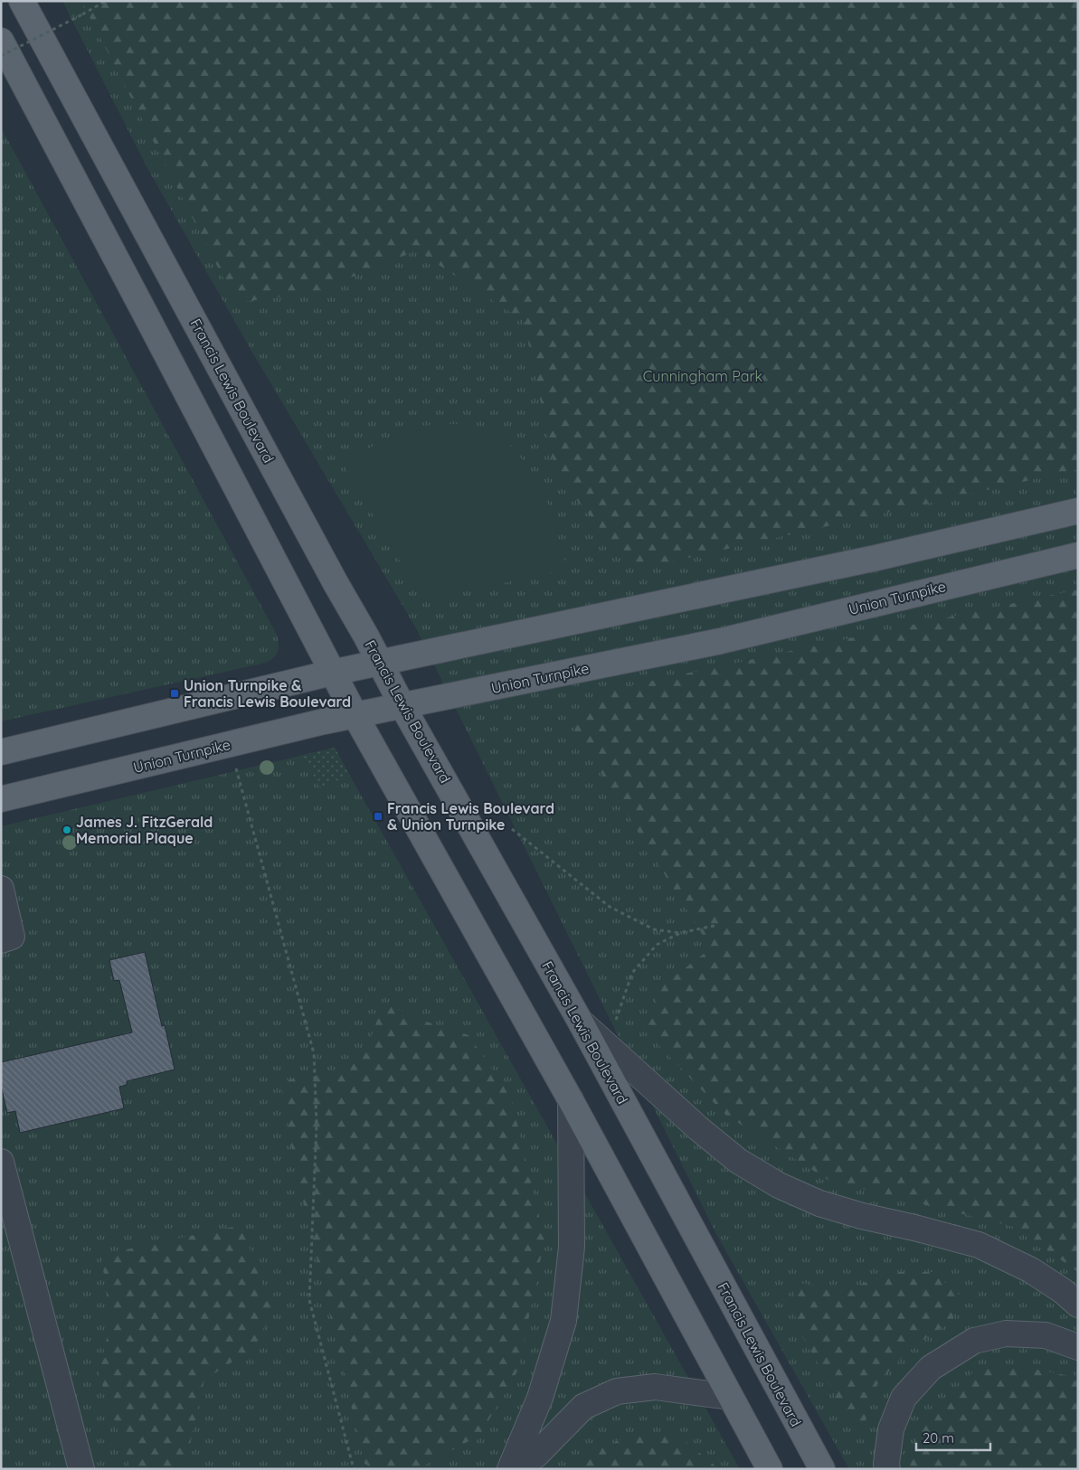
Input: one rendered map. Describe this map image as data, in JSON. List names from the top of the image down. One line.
{"streets":{"main road":["Francis Lewis Boulevard","Union Turnpike"]},"crossings":[["Francis Lewis Boulevard","Union Turnpike"]],"parks":["Cunningham Park"],"places":{"transit":["Union Turnpike & Francis Lewis Boulevard","Francis Lewis Boulevard & Union Turnpike"],"other":["James J. FitzGerald Memorial Plaque"]},"scale_bar":"20 m"}
